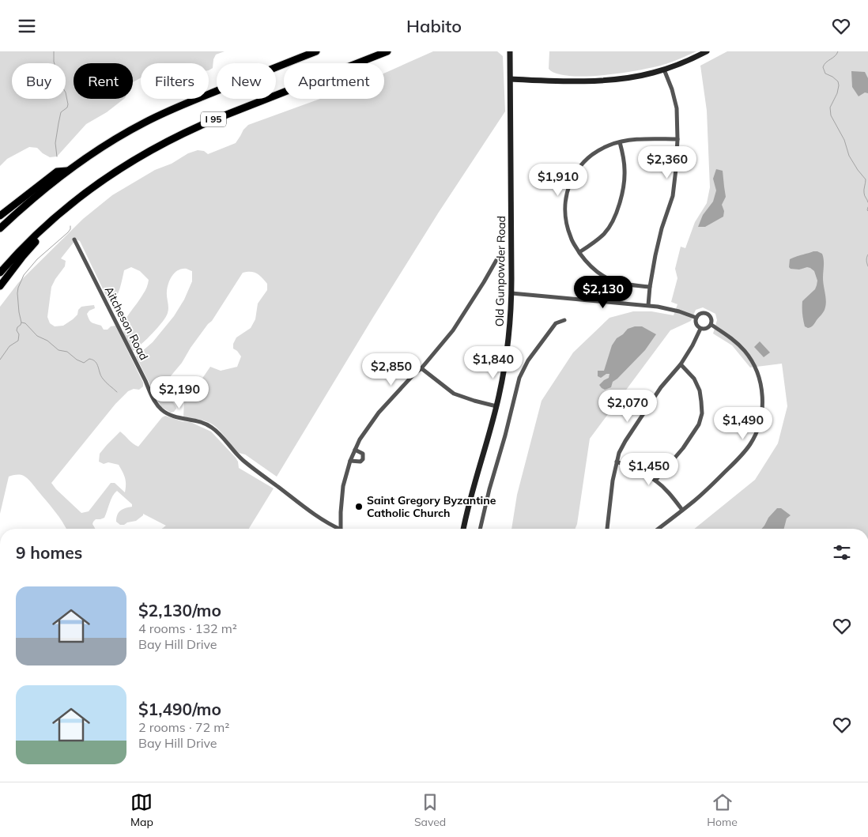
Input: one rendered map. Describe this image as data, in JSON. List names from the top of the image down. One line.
{"streets":{"highway":["I 95"],"main road":["Old Gunpowder Road"],"street":["Aitcheson Road"]},"places":["Saint Gregory Byzantine Catholic Church"],"page":{"header":"Habito","chip":["Buy","Rent","Filters","New","Apartment"],"price":["$2,360","$1,910","$2,130","$1,840","$2,850","$2,190","$2,070","$1,490","$1,450"],"heading":"9 homes","list":[{"name":"$2,130/mo","note":"4 rooms · 132 m² · Bay Hill Drive"},{"name":"$1,490/mo","note":"2 rooms · 72 m² · Bay Hill Drive"}],"tabs":["Map","Saved","Home"]}}
